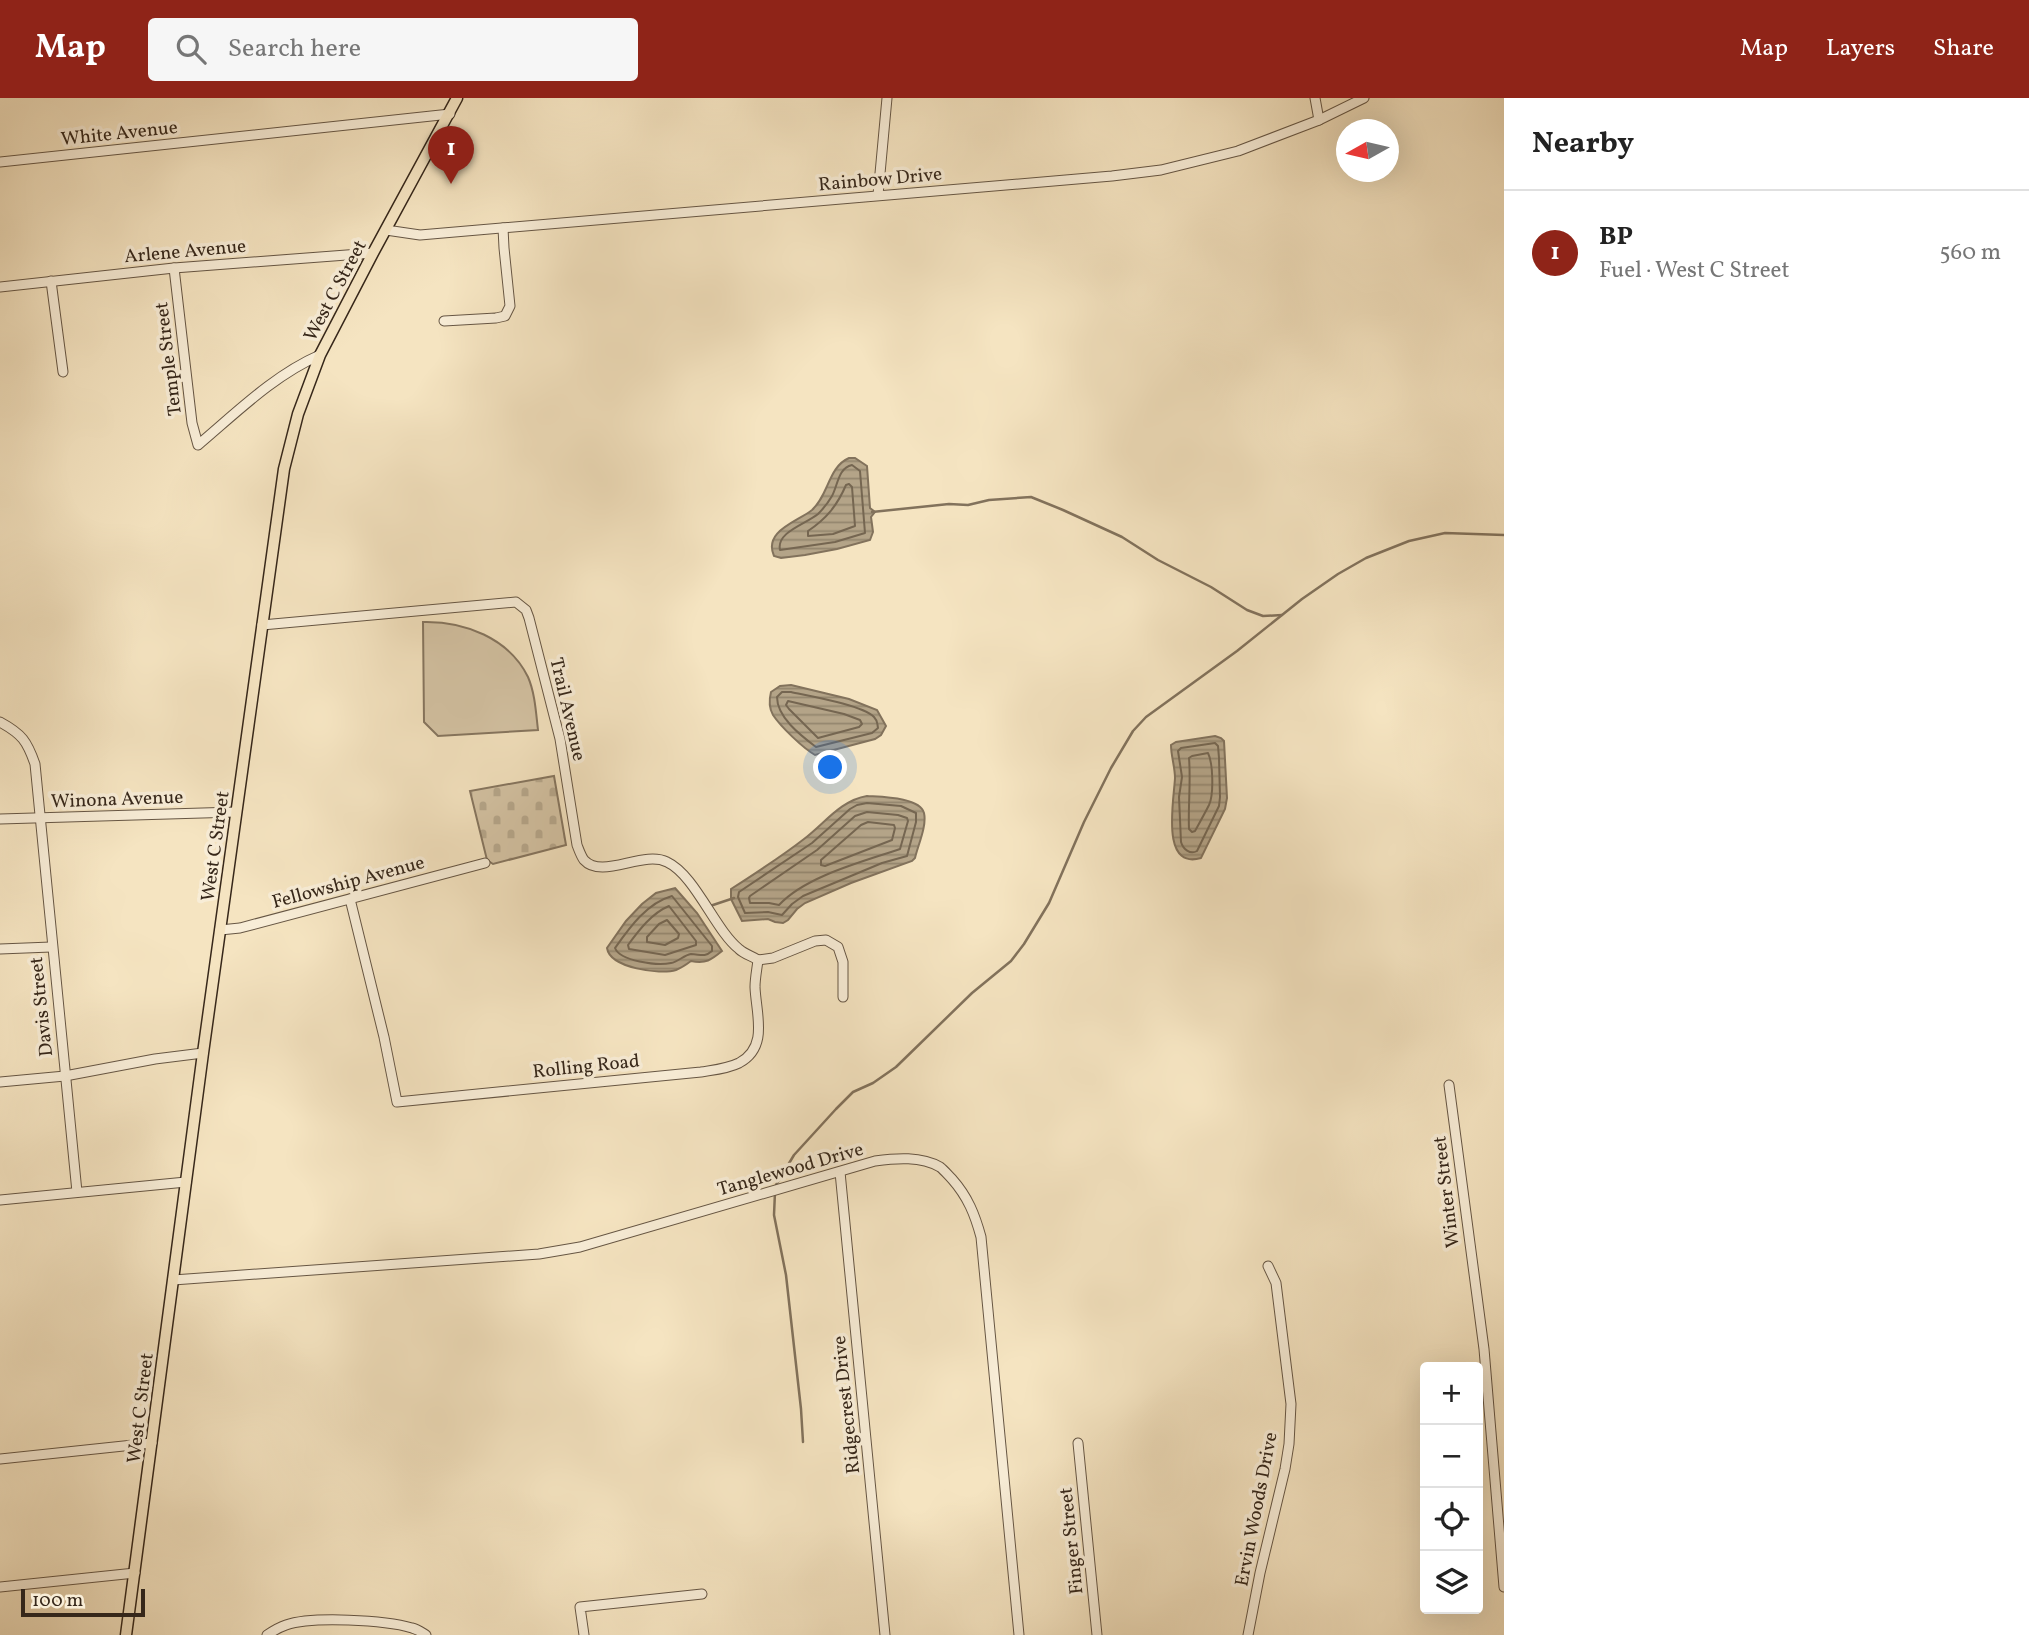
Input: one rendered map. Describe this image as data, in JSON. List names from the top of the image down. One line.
{"streets":{"main road":["West C Street"],"street":["White Avenue","Rainbow Drive","Arlene Avenue","Temple Street","Trail Avenue","Winona Avenue","Fellowship Avenue","Davis Street","Rolling Road","Tanglewood Drive","Winter Street","Ridgecrest Drive","Ervin Woods Drive","Finger Street"]},"crossings":[["White Avenue","West C Street"],["Rainbow Drive","West C Street"],["Arlene Avenue","West C Street"],["Arlene Avenue","Temple Street"],["West C Street","Temple Street"],["West C Street","Trail Avenue"],["West C Street","Winona Avenue"],["West C Street","Fellowship Avenue"],["West C Street","Tanglewood Drive"],["Trail Avenue","Rolling Road"],["Winona Avenue","Davis Street"],["Fellowship Avenue","Rolling Road"],["Tanglewood Drive","Ridgecrest Drive"]],"scale_bar":"100 m","north":"left","page":{"header":"Map","search":"Search here","nav":["Map","Layers","Share"],"heading":"Nearby","pins":"1","list":[{"mark":"1","name":"BP","note":"Fuel · West C Street","value":"560 m"}],"map_buttons":["+","−"],"scale":"100 m"}}
